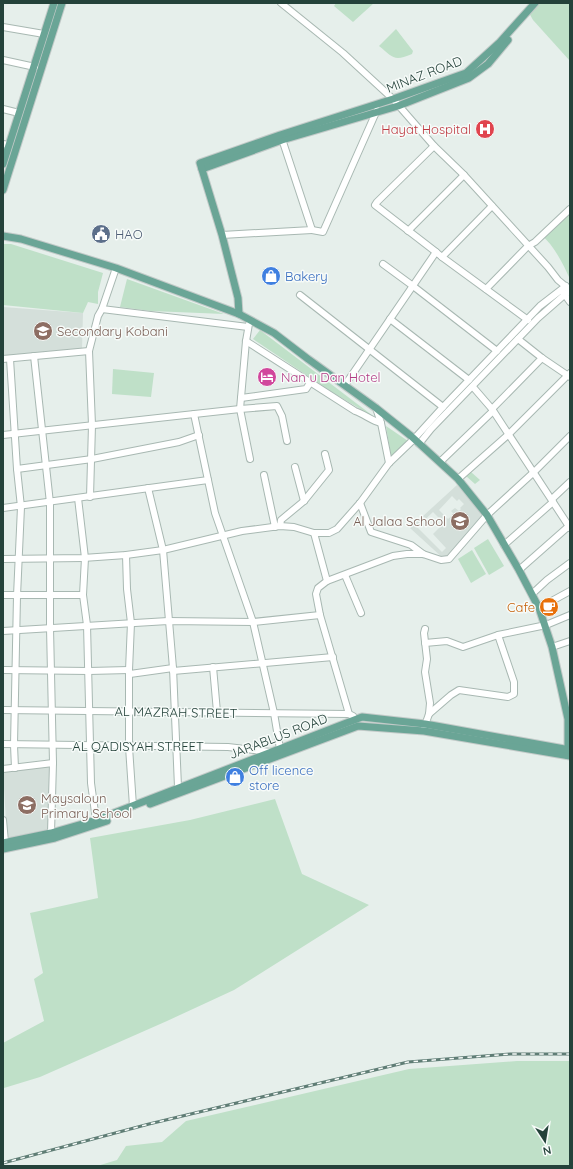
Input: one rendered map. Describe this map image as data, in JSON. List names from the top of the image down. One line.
{"streets":{"main road":["MINAZ ROAD","JARABLUS ROAD"],"street":["AL MAZRAH STREET","AL QADISYAH STREET"]},"crossings":[["JARABLUS ROAD","AL QADISYAH STREET"]],"places":{"hospital":["Hayat Hospital"],"public building":["HAO"],"shop":["Bakery","Off licence store"],"school or university":["Secondary Kobani","Al Jalaa School","Maysaloun Primary School"],"hotel":["Nan u Dan Hotel"],"cafe":["Cafe"]},"north":"bottom"}
